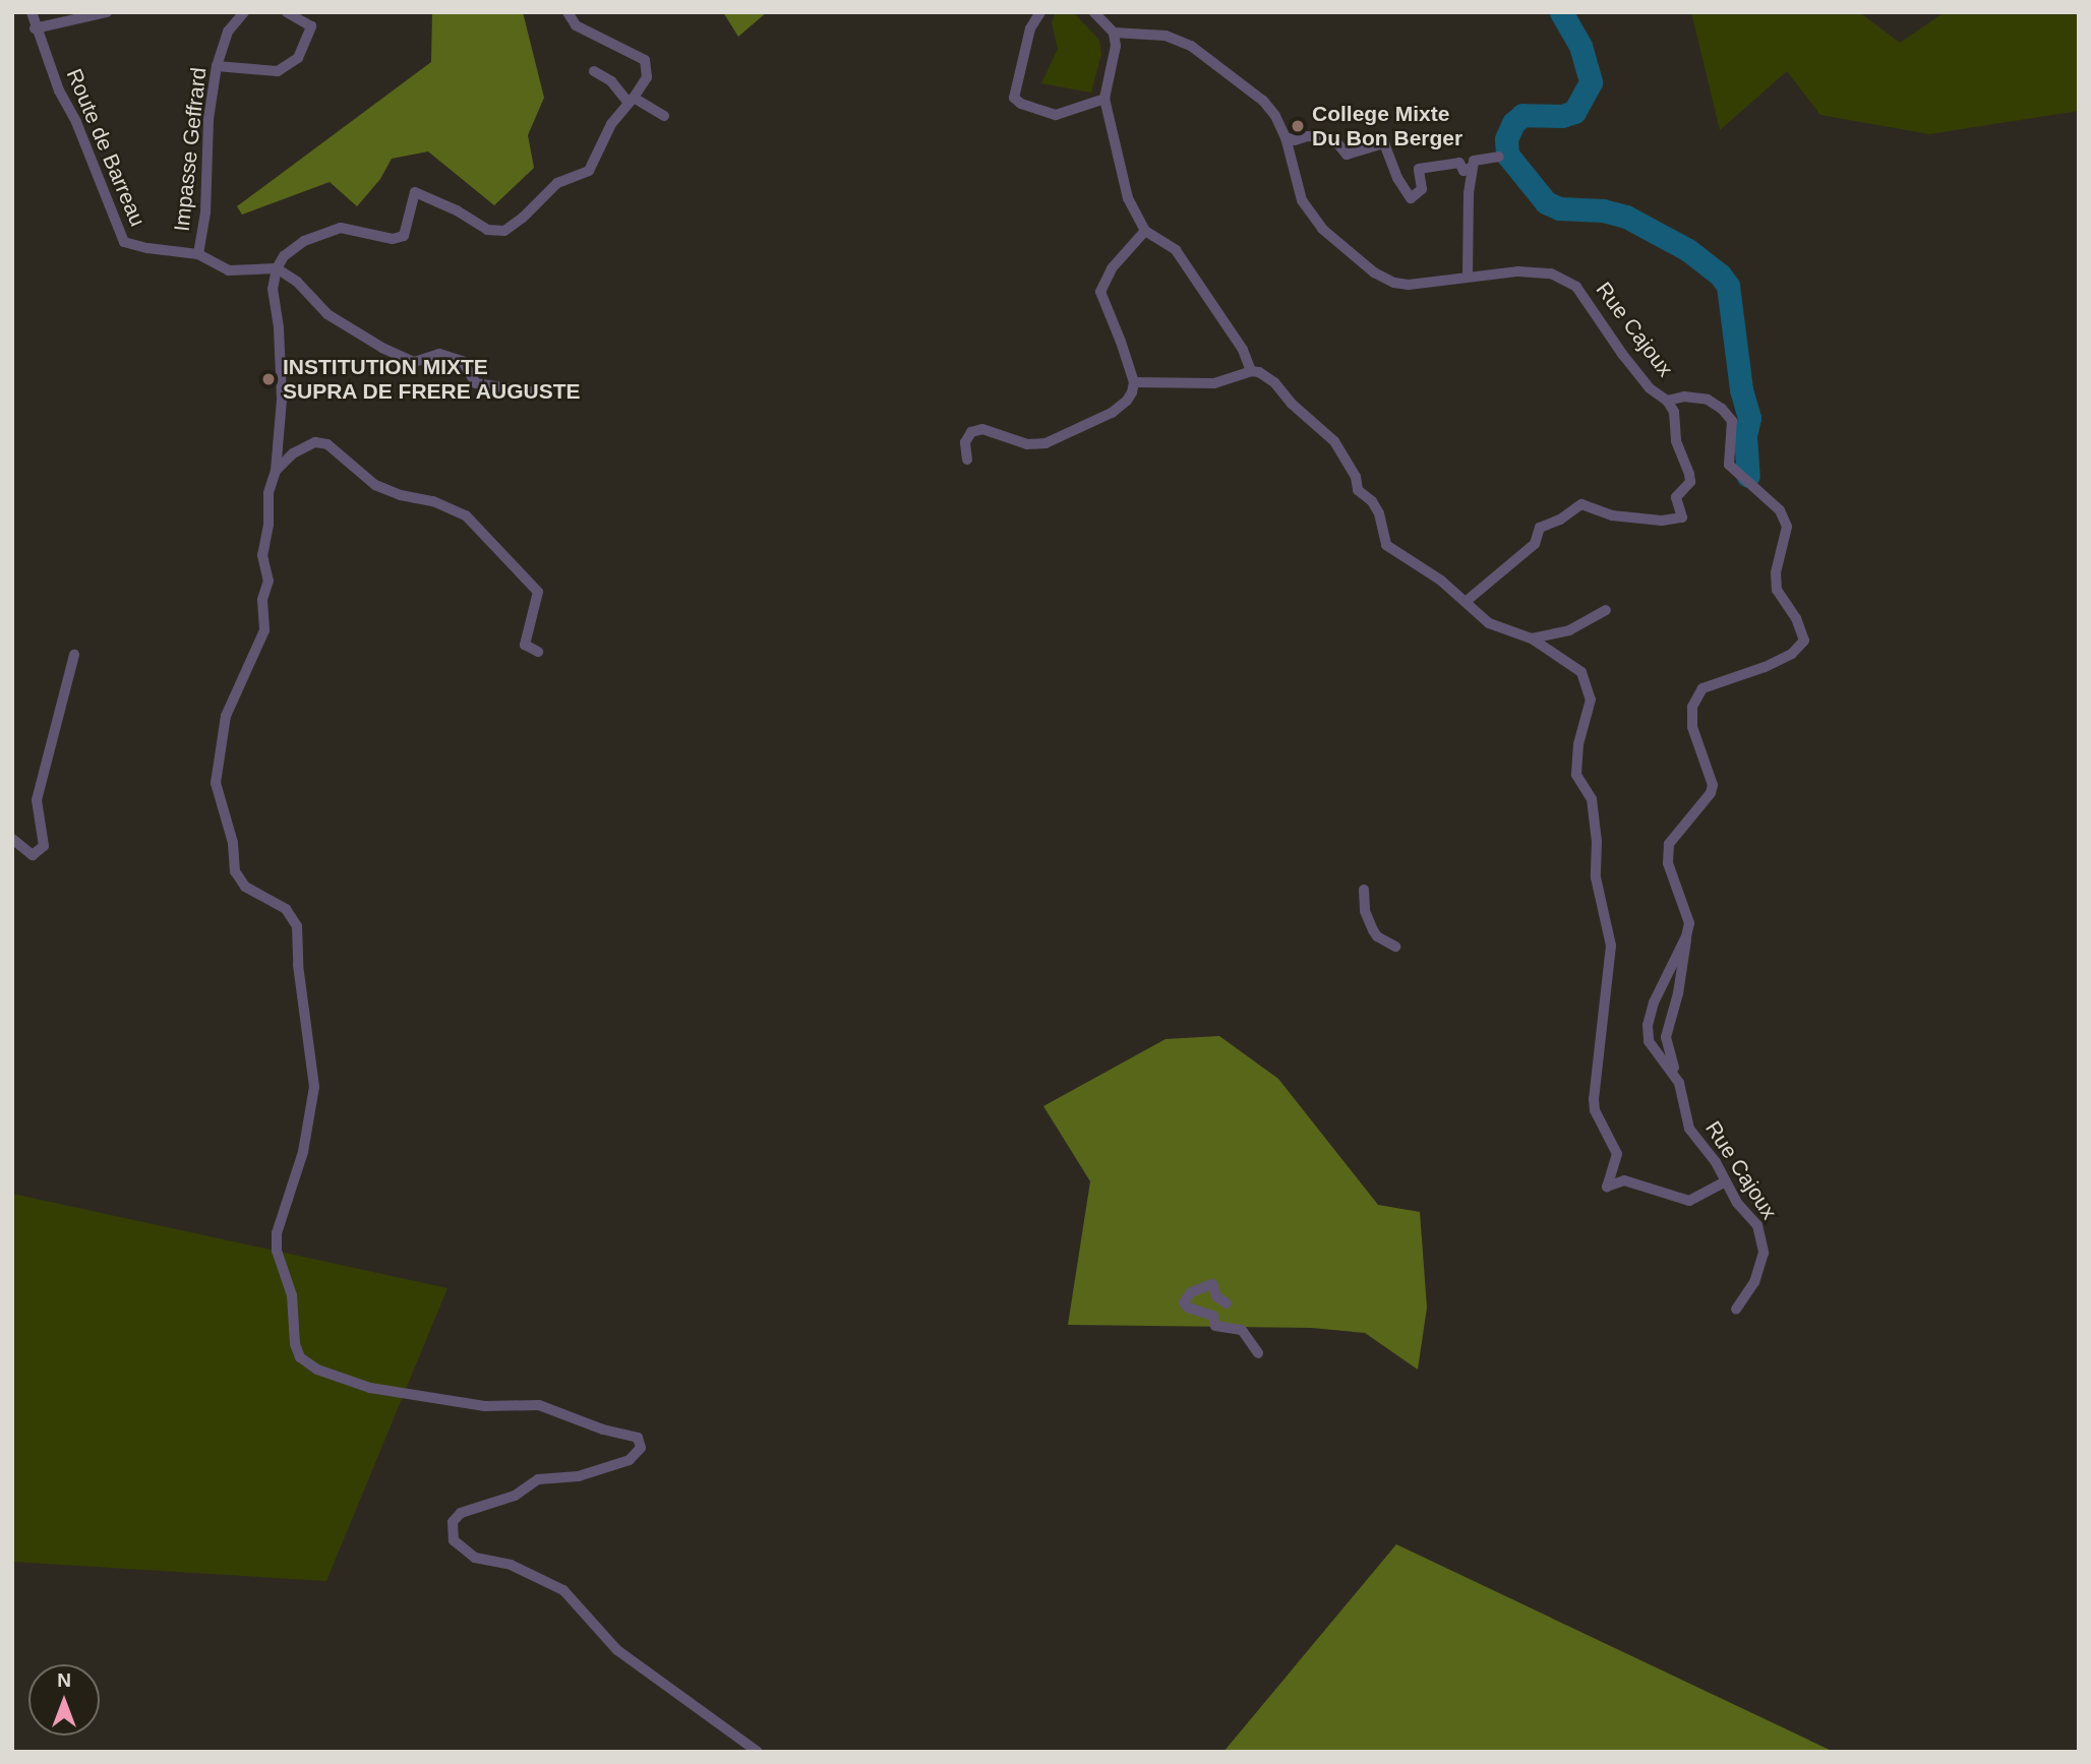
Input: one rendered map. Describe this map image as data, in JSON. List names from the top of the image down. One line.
{"streets":{"street":["Route de Barreau","Impasse Geffrard","Rue Cajoux"]},"crossings":[["Route de Barreau","Impasse Geffrard"]],"places":["College Mixte Du Bon Berger","INSTITUTION MIXTE SUPRA DE FRERE AUGUSTE"],"north":"top"}
